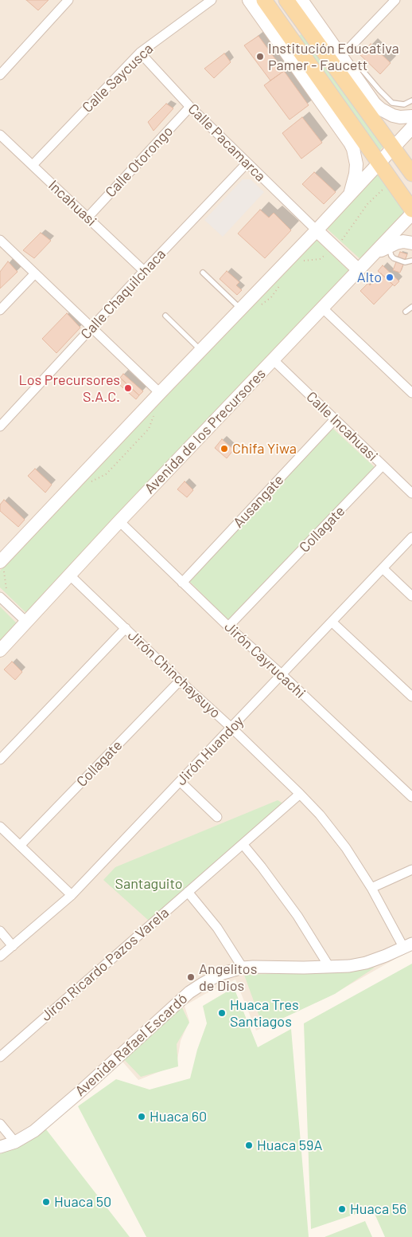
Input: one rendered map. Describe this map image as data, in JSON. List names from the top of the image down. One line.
{"streets":{"main road":["Avenida de los Precursores"],"street":["Calle Saycusca","Calle Pacamarca","Calle Otorongo","Incahuasi","Calle Chaquilchaca","Calle Incahuasi","Ausangate","Collagate","Jirón Cayrucachi","Jirón Chinchaysuyo","Jirón Huandoy","Jíron Ricardo Pazos Varela","Avenida Rafael Escardó"]},"crossings":[["Calle Saycusca","Calle Pacamarca"],["Calle Saycusca","Incahuasi"],["Calle Pacamarca","Calle Otorongo"],["Calle Pacamarca","Calle Chaquilchaca"],["Calle Otorongo","Incahuasi"],["Incahuasi","Calle Chaquilchaca"],["Calle Incahuasi","Avenida de los Precursores"],["Calle Incahuasi","Ausangate"],["Calle Incahuasi","Collagate"],["Avenida de los Precursores","Jirón Cayrucachi"],["Avenida de los Precursores","Jirón Chinchaysuyo"],["Ausangate","Jirón Cayrucachi"],["Collagate","Jirón Cayrucachi"],["Collagate","Jirón Chinchaysuyo"],["Jirón Cayrucachi","Jirón Huandoy"],["Jirón Chinchaysuyo","Jirón Huandoy"],["Jirón Chinchaysuyo","Jíron Ricardo Pazos Varela"],["Jirón Chinchaysuyo","Avenida Rafael Escardó"]],"parks":["Santaguito"],"places":["Institución Educativa Pamer - Faucett","Alto","Los Precursores S.A.C.","Chifa Yiwa","Angelitos de Dios","Huaca Tres Santiagos","Huaca 60","Huaca 59A","Huaca 50","Huaca 56"]}
